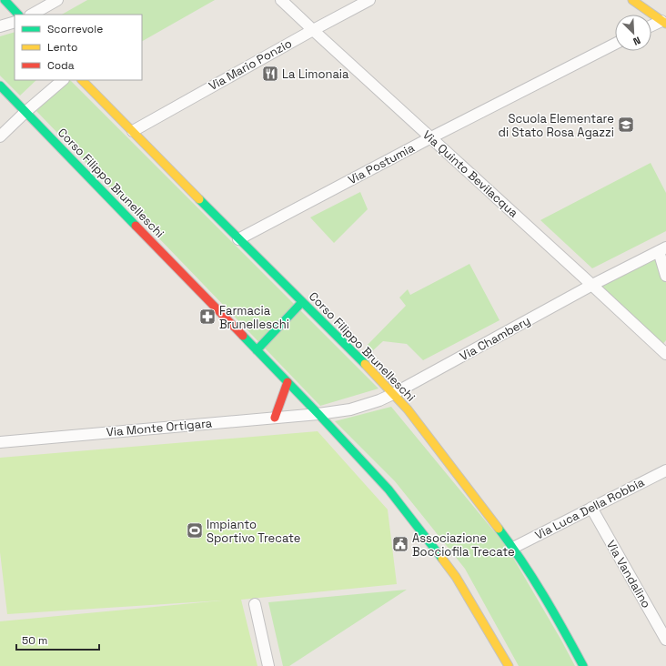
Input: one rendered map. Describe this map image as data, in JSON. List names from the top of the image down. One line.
{"streets":{"street":["Via Mario Ponzio","Via Postumia","Via Quinto Bevilacqua","Corso Filippo Brunelleschi","Via Chambery","Via Monte Ortigara","Via Luca Della Robbia","Via Vandalino"]},"crossings":[["Via Mario Ponzio","Via Quinto Bevilacqua"],["Via Mario Ponzio","Corso Filippo Brunelleschi"],["Via Postumia","Via Quinto Bevilacqua"],["Via Postumia","Corso Filippo Brunelleschi"],["Via Quinto Bevilacqua","Via Chambery"],["Corso Filippo Brunelleschi","Via Chambery"],["Corso Filippo Brunelleschi","Via Monte Ortigara"],["Corso Filippo Brunelleschi","Via Luca Della Robbia"],["Via Chambery","Via Monte Ortigara"],["Via Luca Della Robbia","Via Vandalino"]],"places":{"restaurant":["La Limonaia"],"school or university":["Scuola Elementare di Stato Rosa Agazzi"],"pharmacy":["Farmacia Brunelleschi"],"sports":["Impianto Sportivo Trecate"],"public building":["Associazione Bocciofila Trecate"]},"legend":["Scorrevole","Lento","Coda"],"scale_bar":"50 m","north":"bottom right"}
